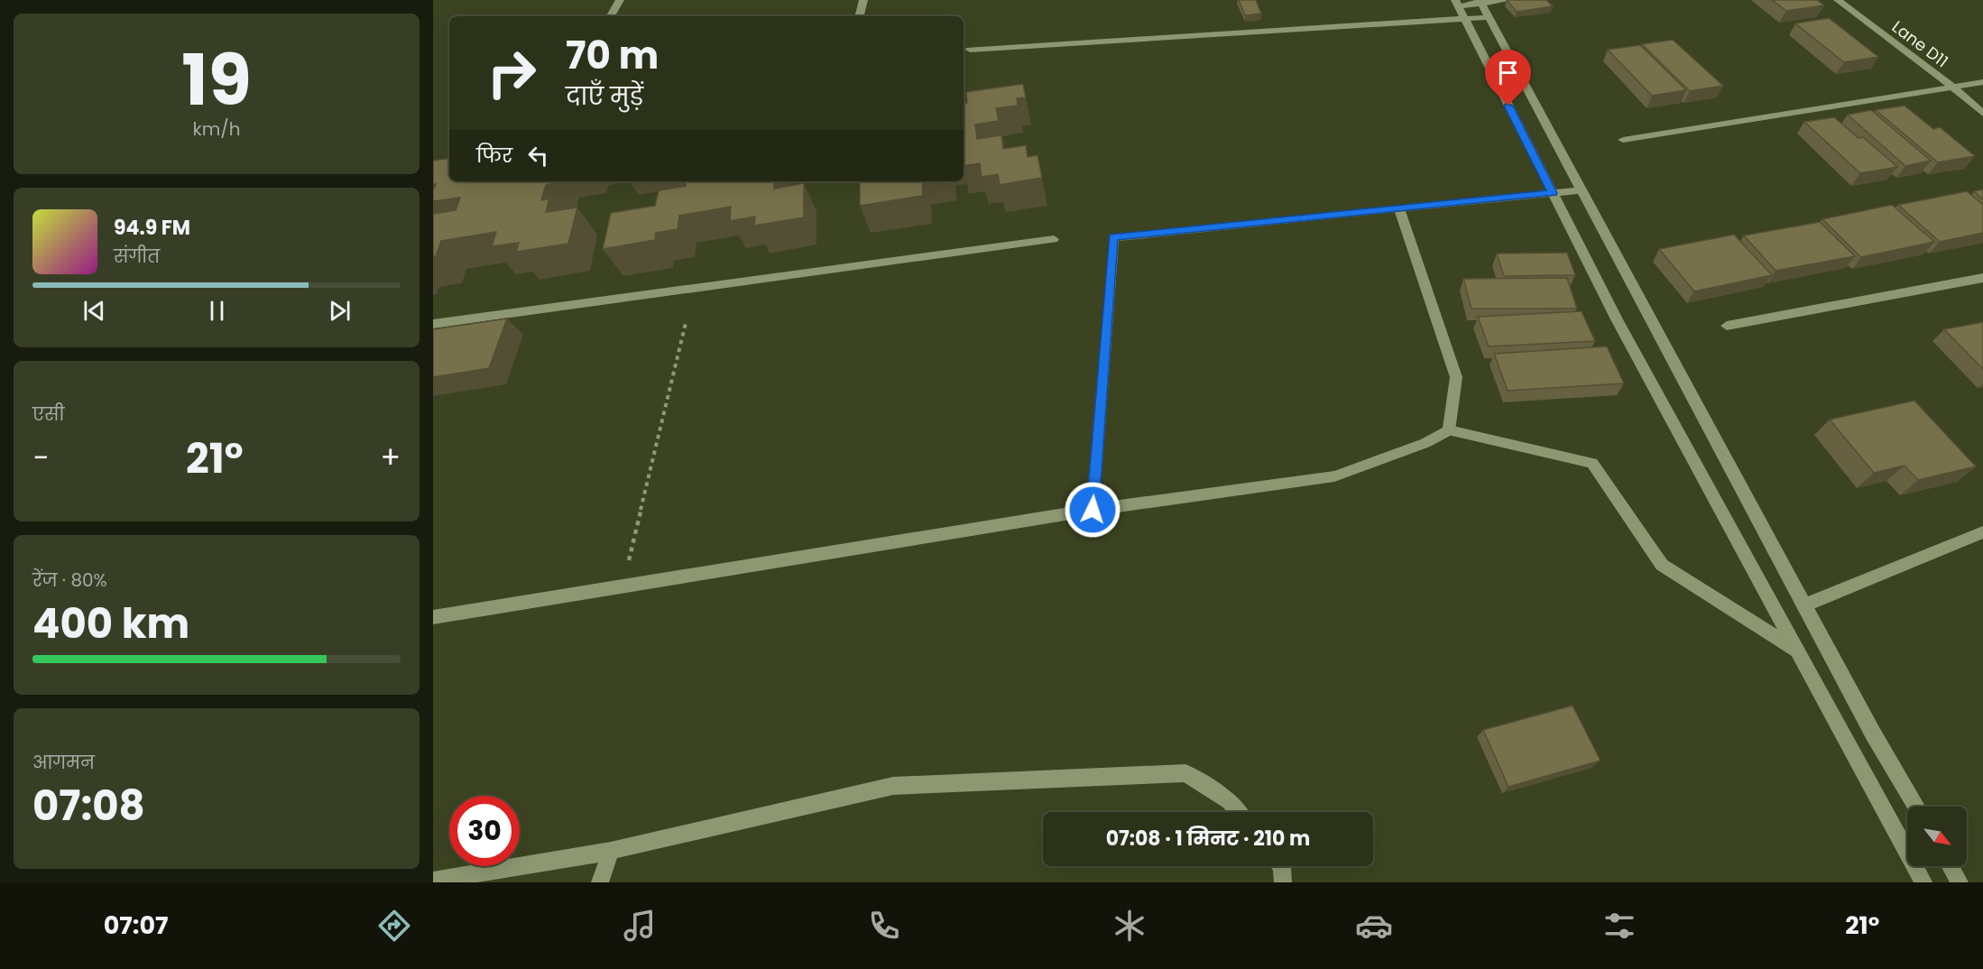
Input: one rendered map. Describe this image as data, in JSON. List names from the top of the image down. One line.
{"streets":{"street":["Lane D11"]},"north":"bottom right","page":{"tile":[["19","km/h"],"एसी",["रेंज · 80%","400 km"],["आगमन","07:08"]],"turn":["70 m","दाएँ मुड़ें"],"then":"फिर","song":["94.9 FM","संगीत"],"heat":["−","21°","+"],"limit":"30","trip":"07:08 · 1 मिनट · 210 m","tabs":["07:07","21°"]}}
